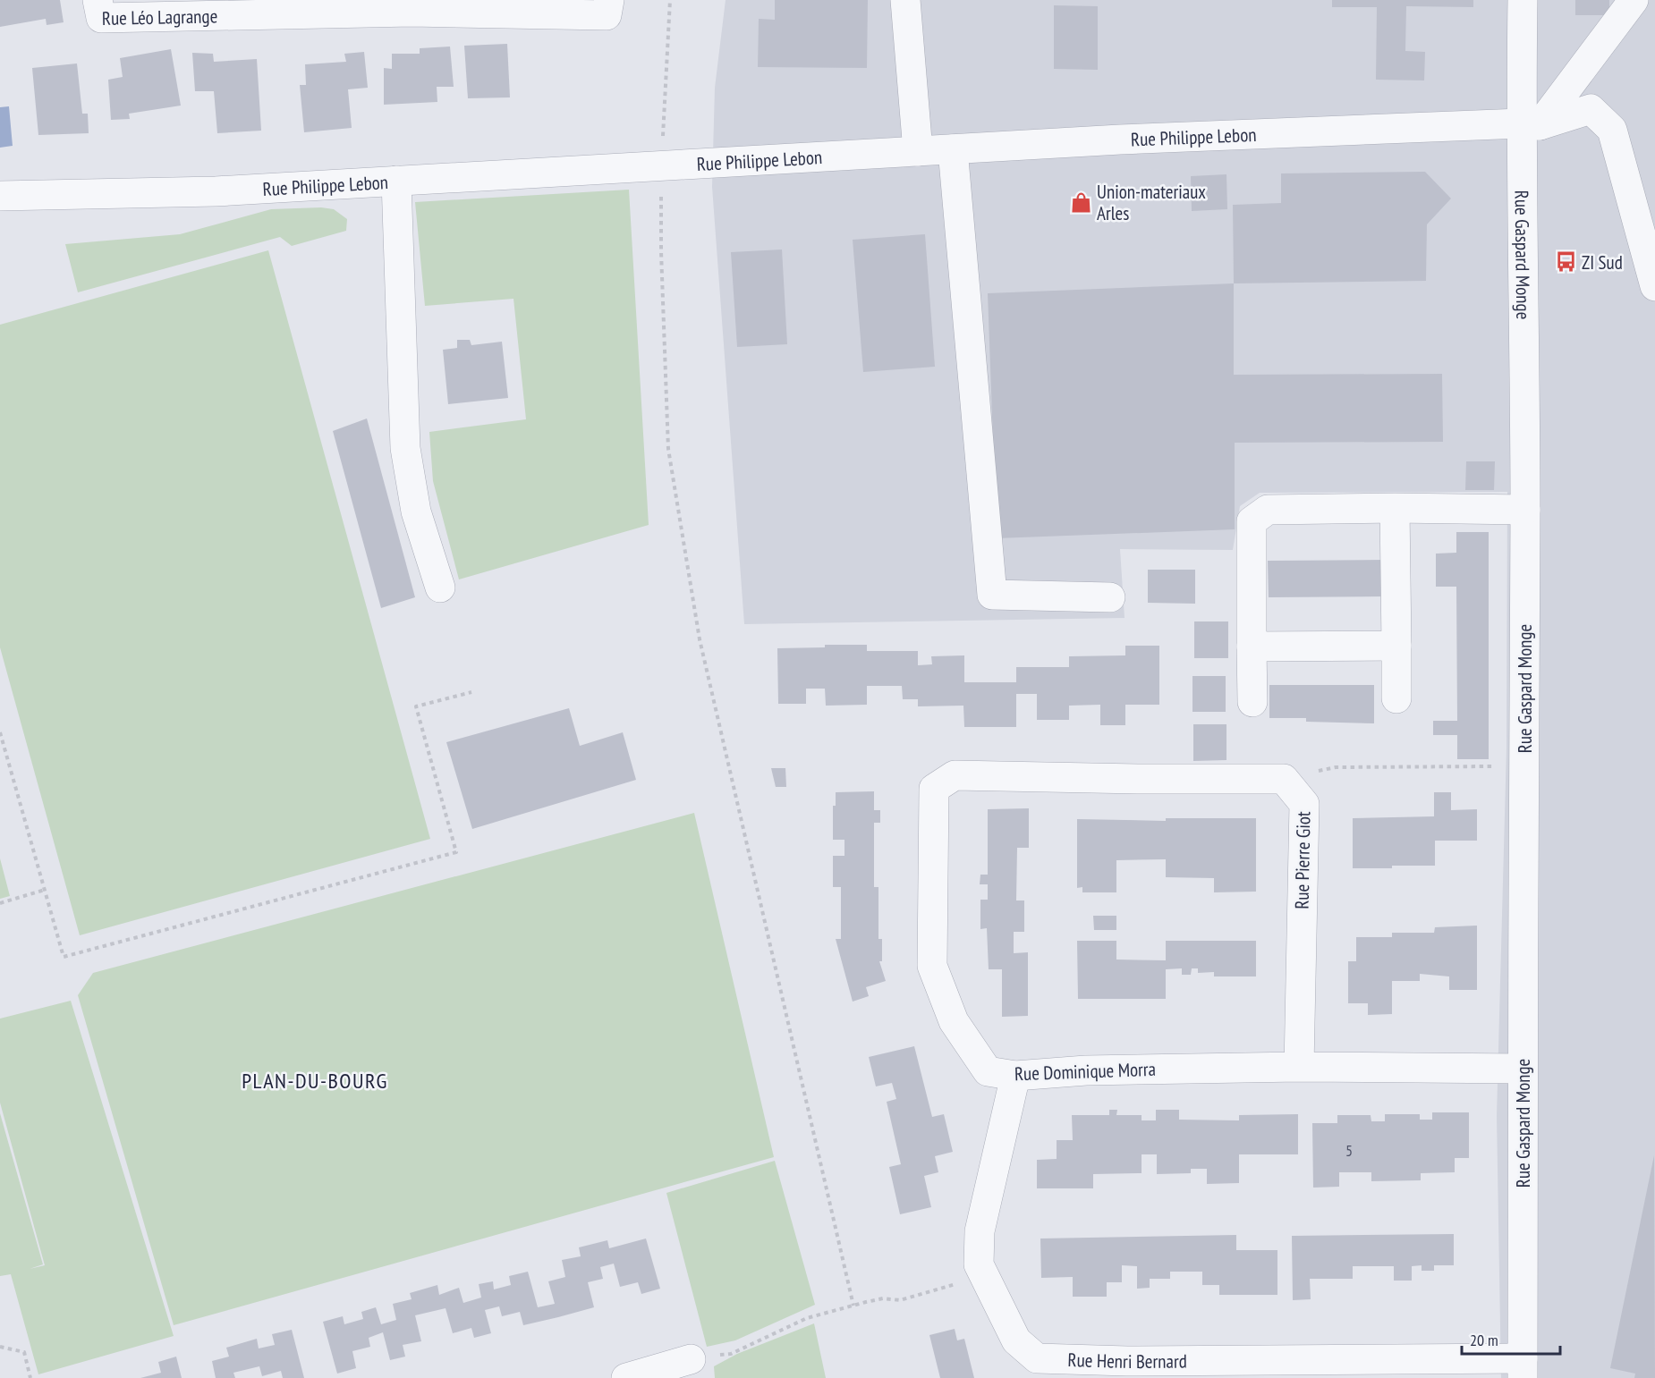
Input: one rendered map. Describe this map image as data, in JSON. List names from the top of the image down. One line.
{"streets":{"street":["Rue Léo Lagrange","Rue Philippe Lebon","Rue Gaspard Monge","Rue Pierre Giot","Rue Dominique Morra","Rue Henri Bernard"]},"crossings":[["Rue Philippe Lebon","Rue Gaspard Monge"],["Rue Gaspard Monge","Rue Henri Bernard"],["Rue Pierre Giot","Rue Dominique Morra"],["Rue Dominique Morra","Rue Henri Bernard"]],"districts":["PLAN-DU-BOURG"],"places":{"shop":["Union-materiaux Arles"],"bus stop":["ZI Sud"]},"house_numbers":["5"],"scale_bar":"20 m"}
